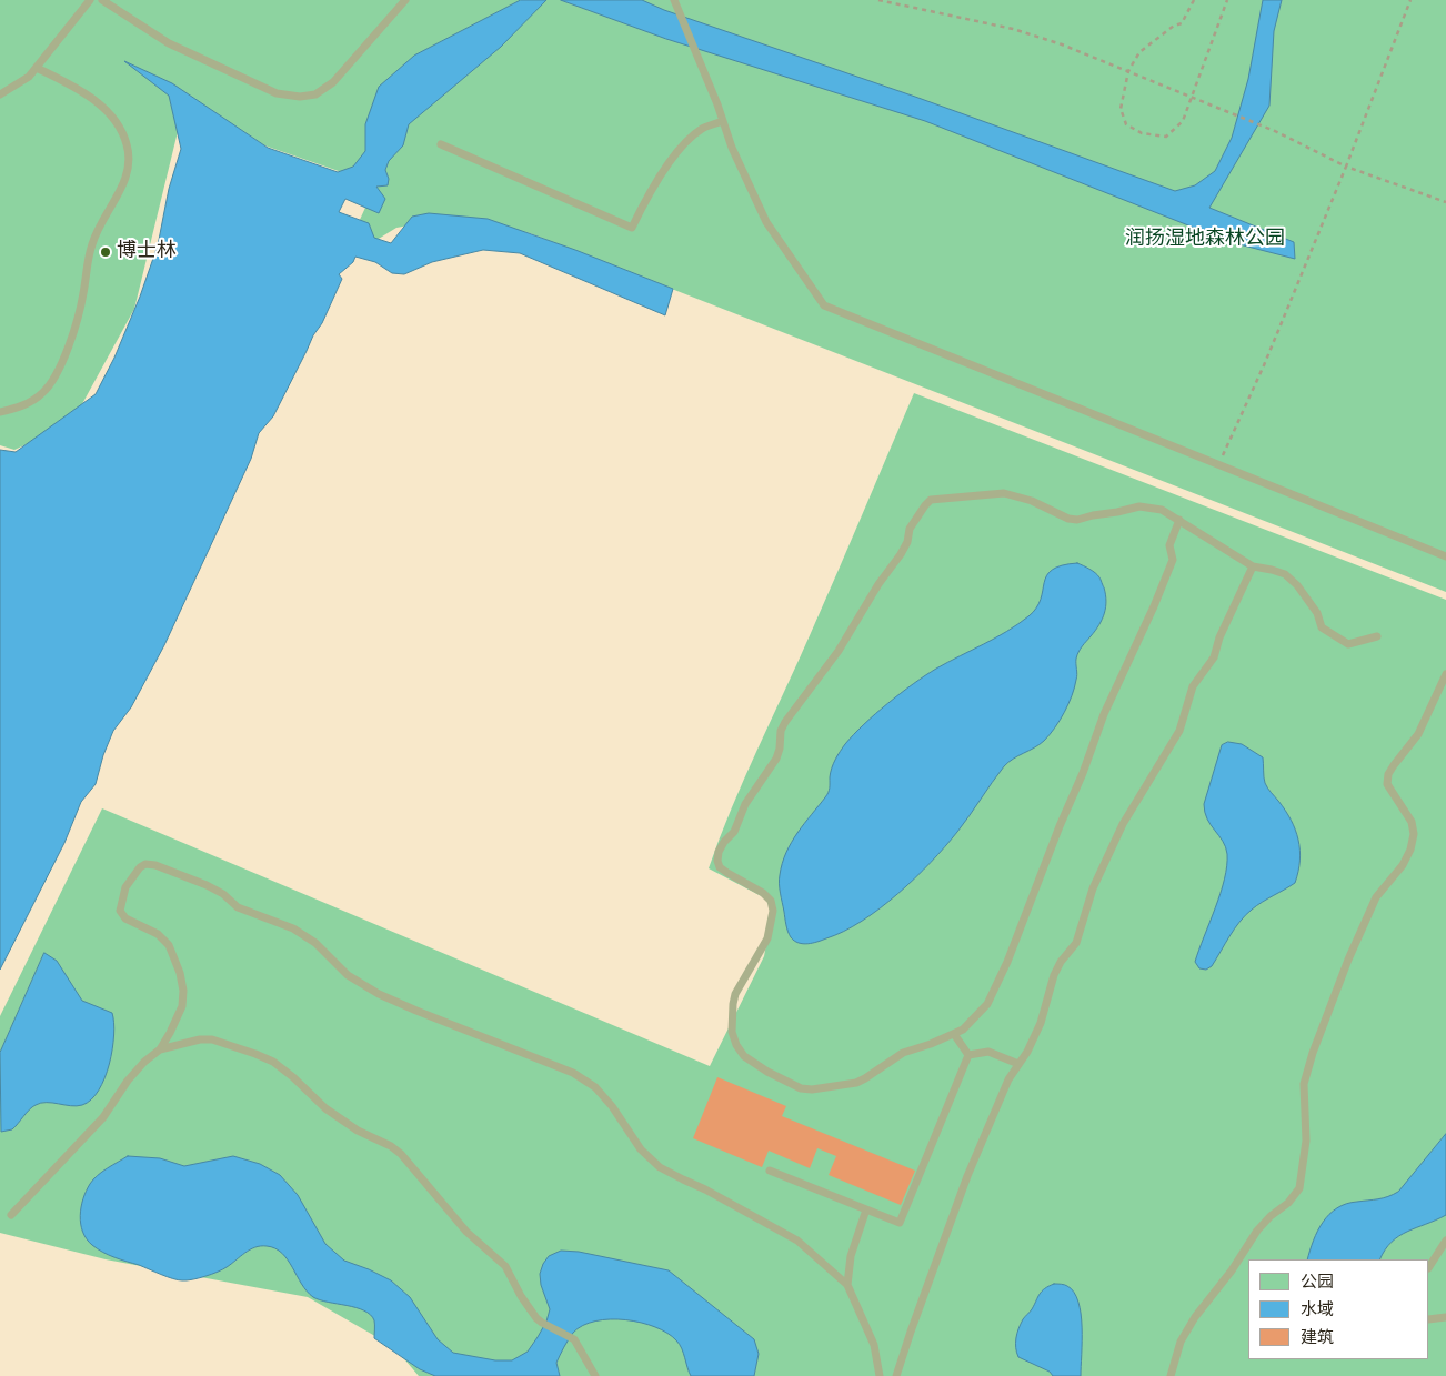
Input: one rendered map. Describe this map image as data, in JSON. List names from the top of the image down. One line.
{"parks":["润扬湿地森林公园"],"places":["博士林"],"legend":["公园","水域","建筑"]}
